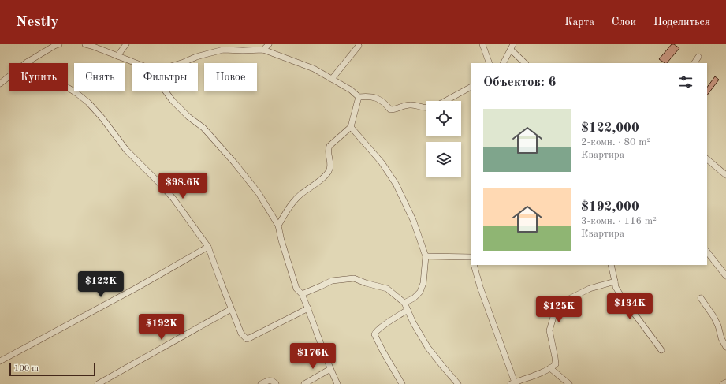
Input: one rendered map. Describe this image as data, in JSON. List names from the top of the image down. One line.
{"scale_bar":"100 m","page":{"header":"Nestly","nav":["Карта","Слои","Поделиться"],"chip":["Купить","Снять","Фильтры","Новое"],"heading":"Объектов: 6","list":[{"name":"$122,000","note":"2-комн. · 80 m² · Квартира"},{"name":"$192,000","note":"3-комн. · 116 m² · Квартира"}],"price":["$98.6K","$122K","$134K","$125K","$192K","$176K"],"scale":"100 m"}}
